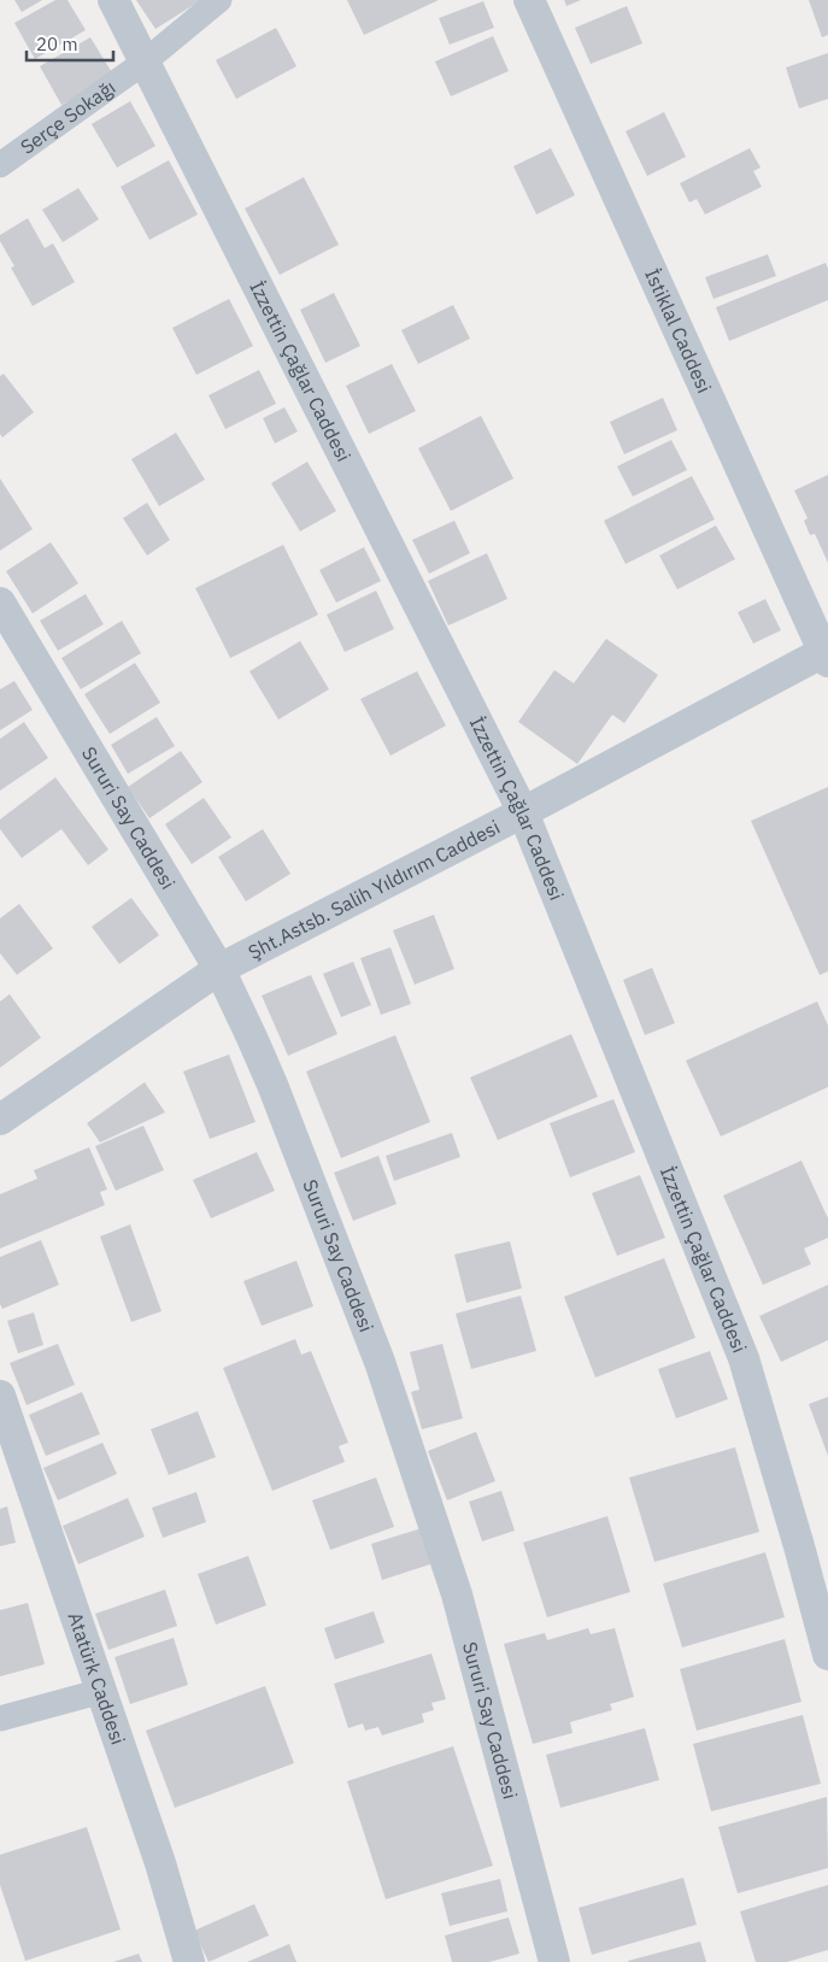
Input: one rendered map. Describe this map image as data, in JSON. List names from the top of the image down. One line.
{"streets":{"street":["Serçe Sokağı","İstiklal Caddesi","İzzettin Çağlar Caddesi","Sururi Say Caddesi","Şht.Astsb. Salih Yıldırım Caddesi","Atatürk Caddesi"]},"crossings":[["Serçe Sokağı","İzzettin Çağlar Caddesi"],["İstiklal Caddesi","Şht.Astsb. Salih Yıldırım Caddesi"],["İzzettin Çağlar Caddesi","Şht.Astsb. Salih Yıldırım Caddesi"],["Sururi Say Caddesi","Şht.Astsb. Salih Yıldırım Caddesi"]],"scale_bar":"20 m"}
